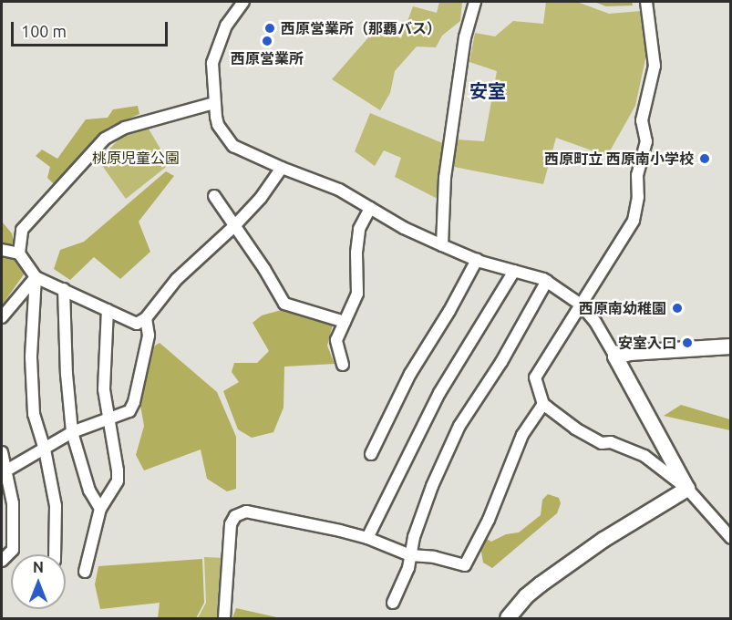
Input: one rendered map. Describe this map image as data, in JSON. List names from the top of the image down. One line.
{"districts":["安室"],"parks":["桃原児童公園"],"places":["西原営業所（那覇バス）","西原営業所","西原町立 西原南小学校","西原南幼稚園","安室入口"],"scale_bar":"100 m","north":"top"}
